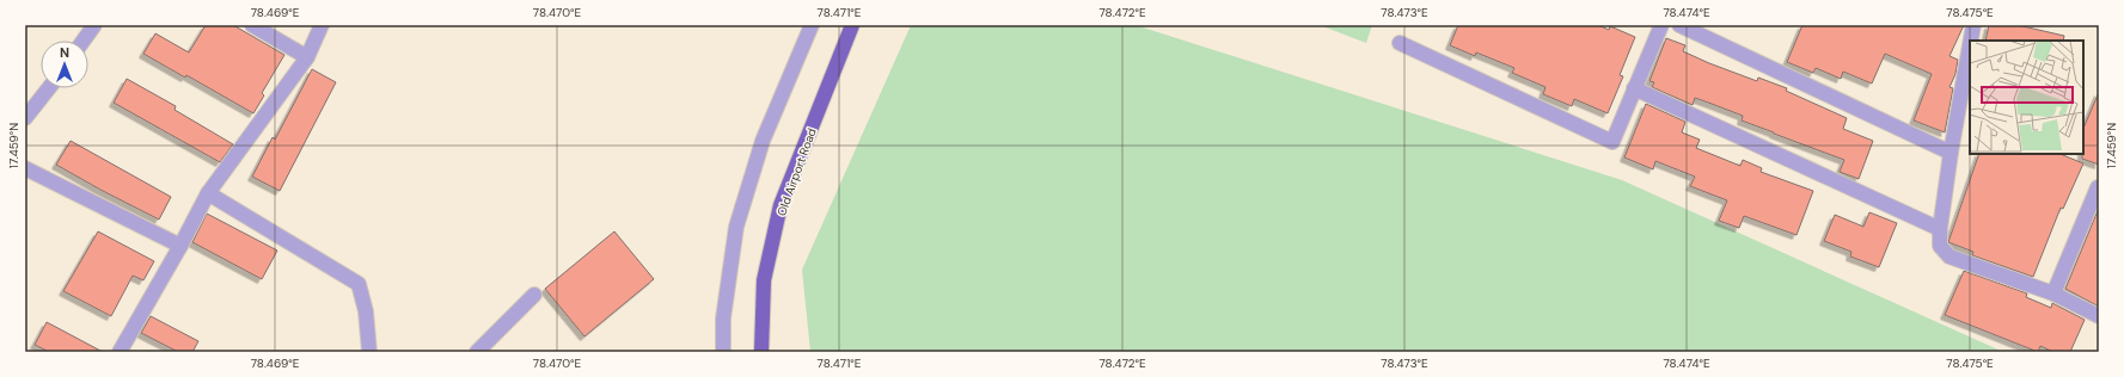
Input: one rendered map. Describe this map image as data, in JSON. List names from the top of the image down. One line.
{"streets":{"main road":["Old Airport Road"]},"north":"top","coordinates":["78.469°E","78.470°E","78.471°E","78.472°E","78.473°E","78.474°E","78.475°E","17.459°N"]}
